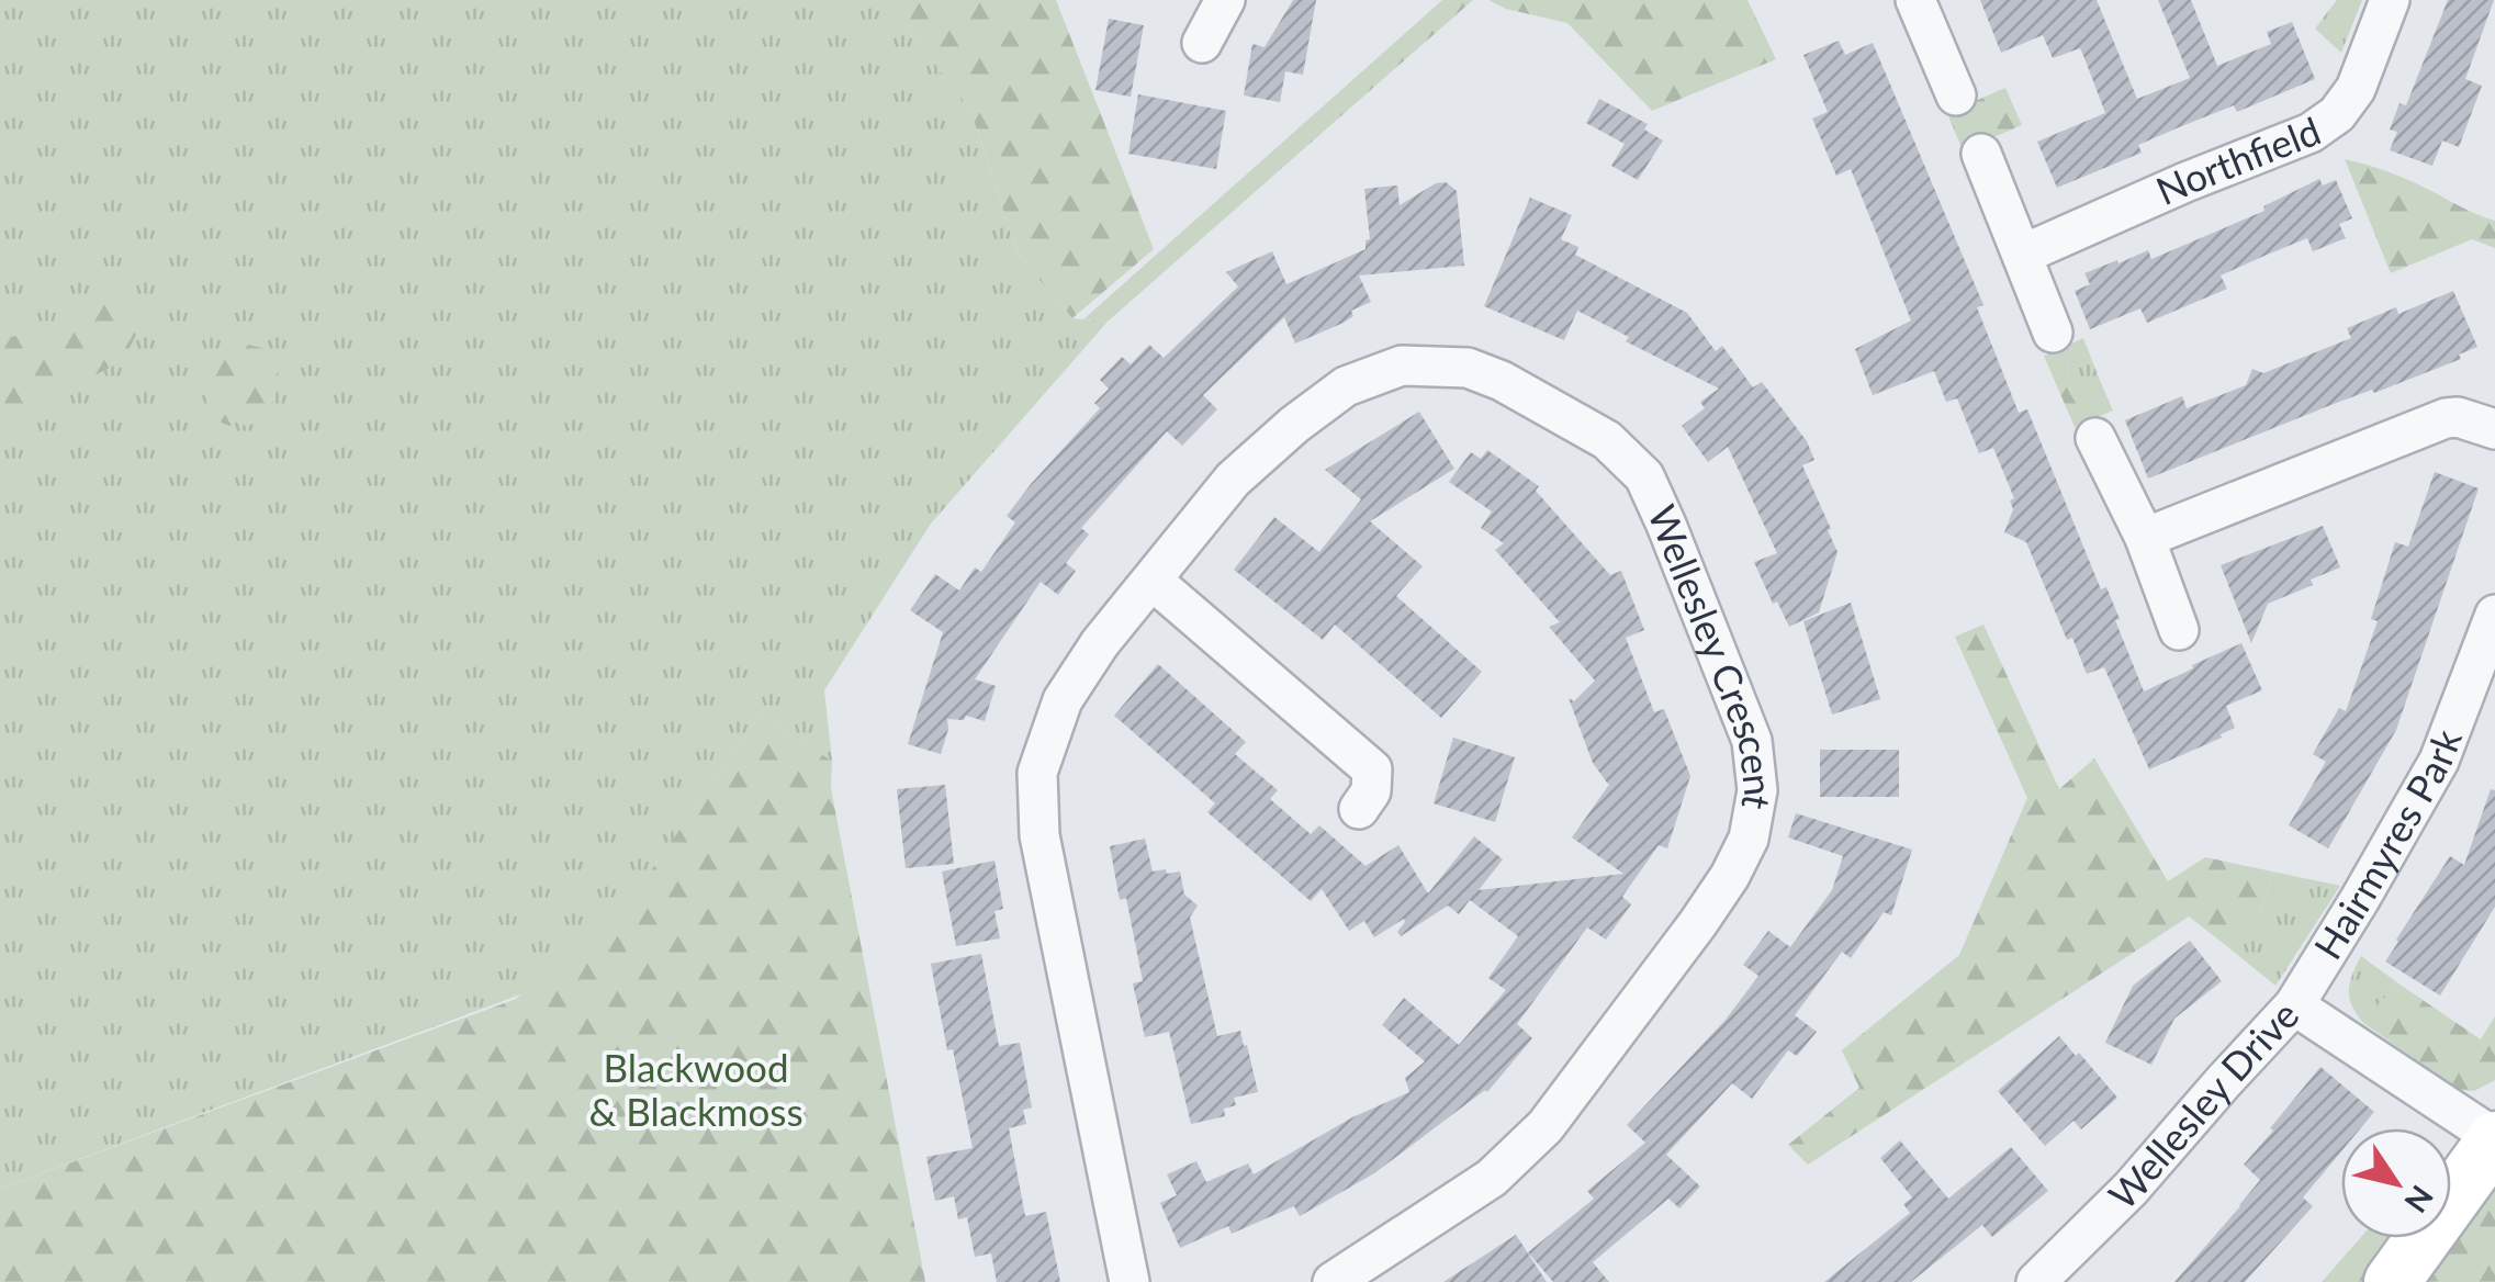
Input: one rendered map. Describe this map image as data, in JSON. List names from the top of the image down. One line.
{"streets":{"street":["Northfield","Wellesley Crescent","Hairmyres Park","Wellesley Drive"]},"crossings":[["Hairmyres Park","Wellesley Drive"]],"parks":["Blackwood & Blackmoss"],"north":"bottom right"}
